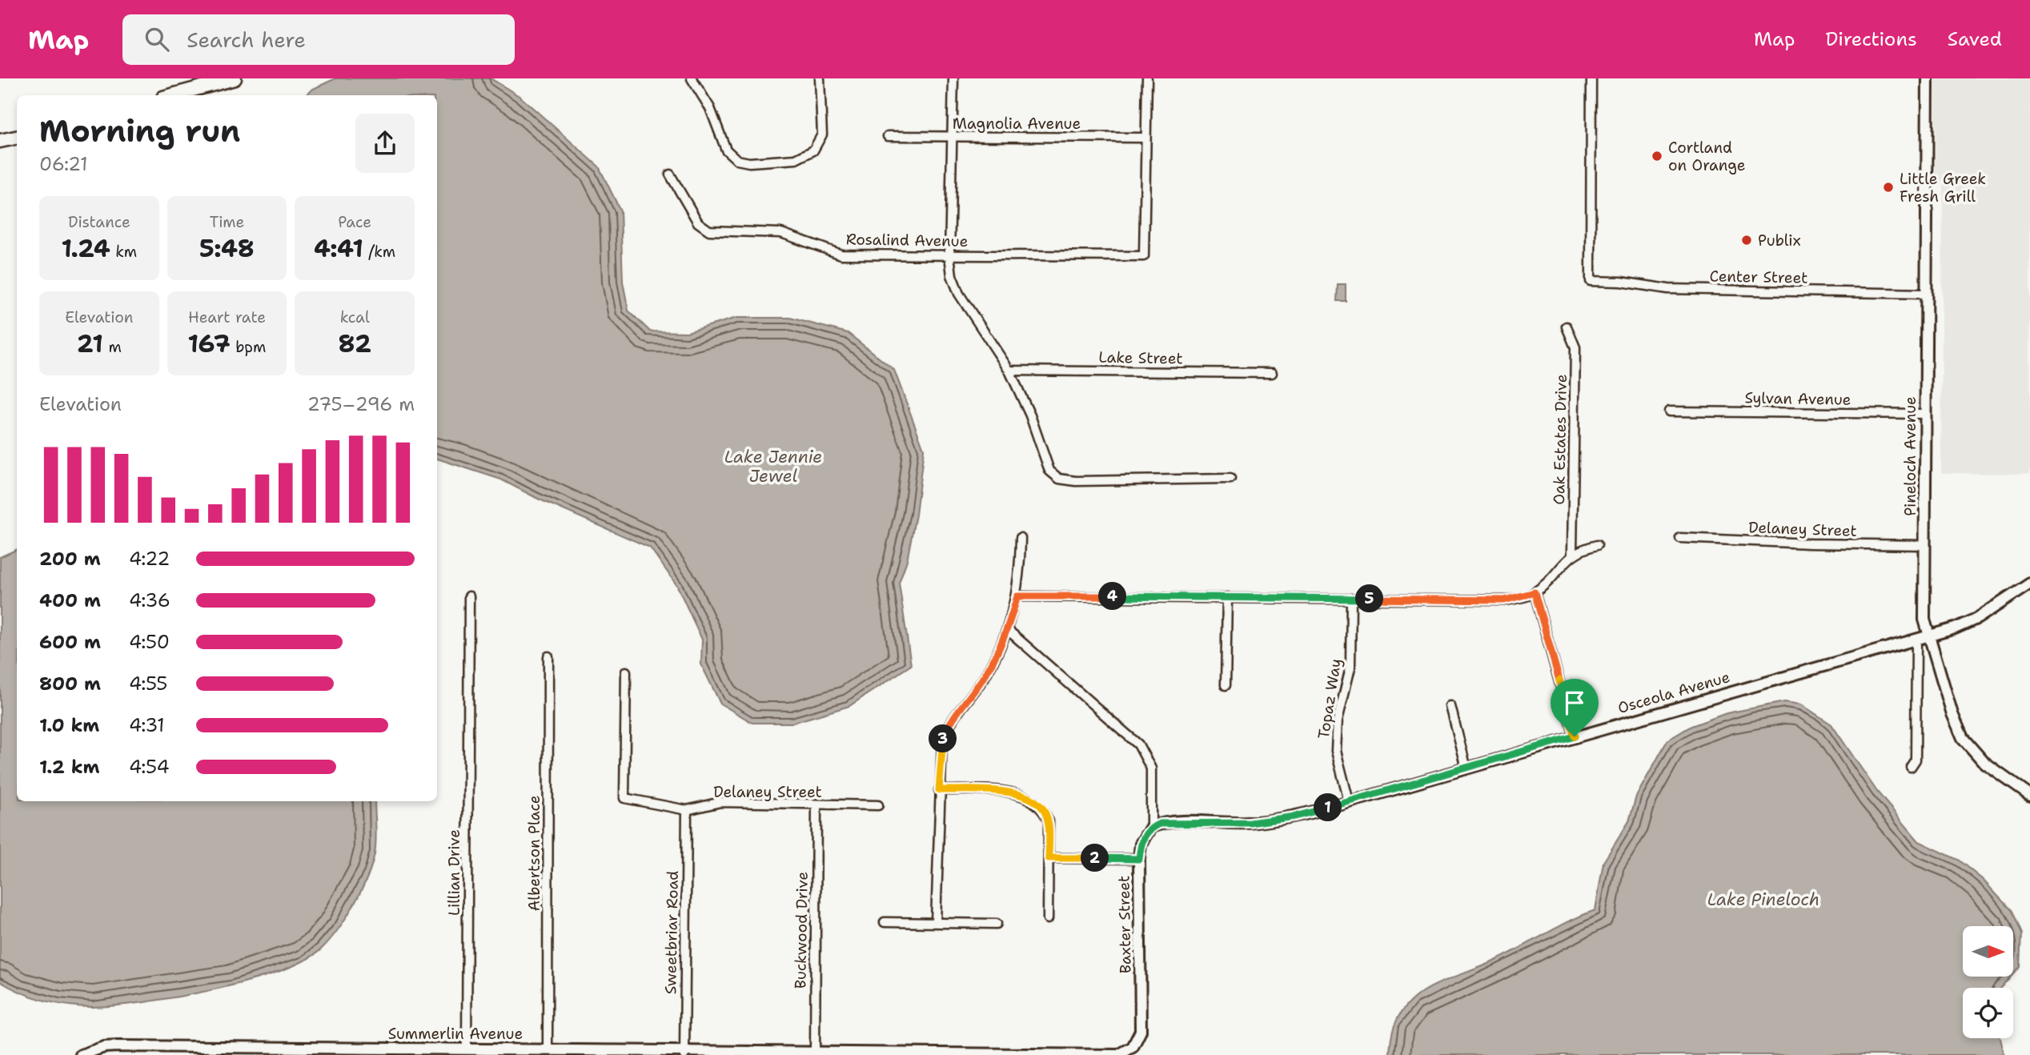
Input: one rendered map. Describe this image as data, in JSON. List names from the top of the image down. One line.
{"streets":{"street":["Magnolia Avenue","Rosalind Avenue","Center Street","Lake Street","Sylvan Avenue","Oak Estates Drive","Pineloch Avenue","Delaney Street","Osceola Avenue","Topaz Way","Albertson Place","Lillian Drive","Baxter Street","Buckwood Drive","Sweetbriar Road","Summerlin Avenue"]},"crossings":[["Magnolia Avenue","Rosalind Avenue"],["Center Street","Pineloch Avenue"],["Sylvan Avenue","Pineloch Avenue"],["Pineloch Avenue","Delaney Street"],["Pineloch Avenue","Osceola Avenue"],["Delaney Street","Buckwood Drive"],["Delaney Street","Sweetbriar Road"],["Osceola Avenue","Topaz Way"],["Osceola Avenue","Baxter Street"],["Albertson Place","Summerlin Avenue"],["Lillian Drive","Summerlin Avenue"],["Baxter Street","Summerlin Avenue"],["Buckwood Drive","Summerlin Avenue"],["Sweetbriar Road","Summerlin Avenue"]],"water":["Lake Jennie Jewel","Lake Pineloch"],"places":["Cortland on Orange","Little Greek Fresh Grill","Publix"],"north":"right","page":{"header":"Map","search":"Search here","nav":["Map","Directions","Saved"],"heading":["Morning run","06:21"],"stats":[["Distance","1.24 km"],["Time","5:48"],["Pace","4:41 /km"],["Elevation","21 m"],["Heart rate","167 bpm"],["kcal","82"]],"chart":["Elevation","275–296 m"],"list":[{"name":"200 m","note":"4:22"},{"name":"400 m","note":"4:36"},{"name":"600 m","note":"4:50"},{"name":"800 m","note":"4:55"},{"name":"1.0 km","note":"4:31"},{"name":"1.2 km","note":"4:54"}],"pins":["4","5","3","1","2"]}}
